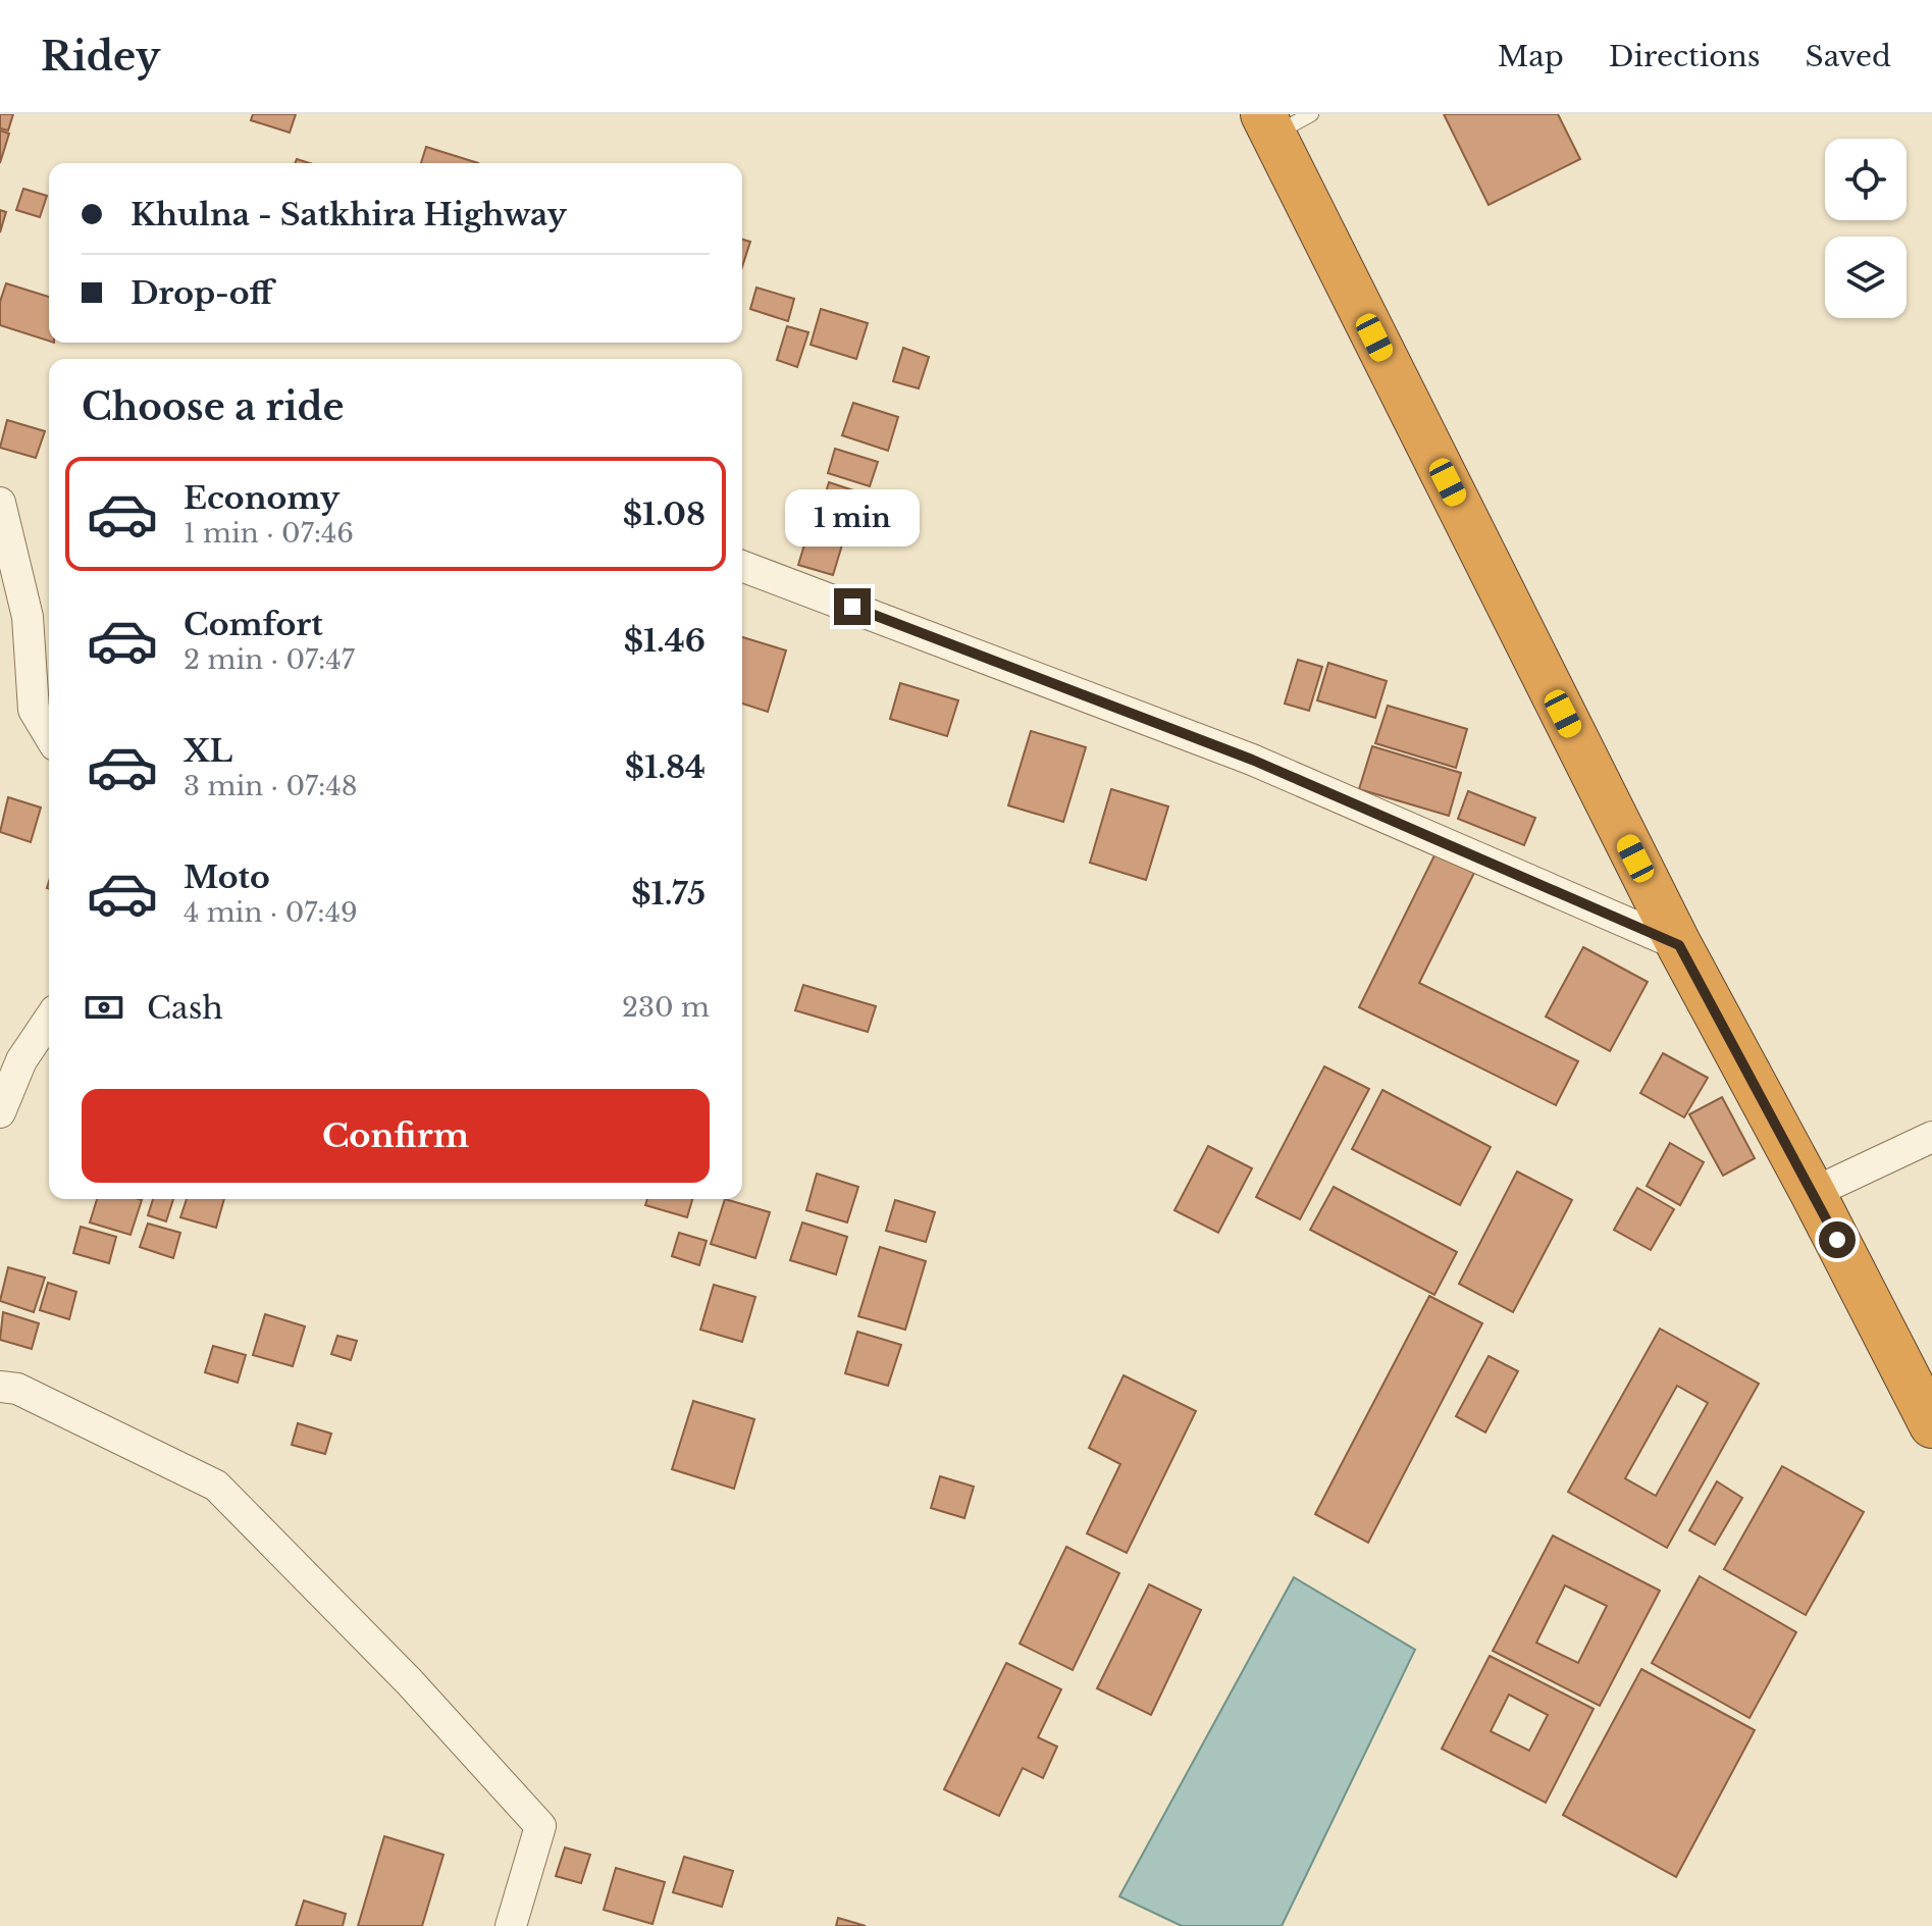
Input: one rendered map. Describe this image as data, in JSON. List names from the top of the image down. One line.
{"page":{"header":"Ridey","nav":["Map","Directions","Saved"],"banner":["Khulna - Satkhira Highway","Drop-off"],"heading":"Choose a ride","list":[{"name":"Economy","note":"1 min · 07:46","value":"$1.08"},{"name":"Comfort","note":"2 min · 07:47","value":"$1.46"},{"name":"XL","note":"3 min · 07:48","value":"$1.84"},{"name":"Moto","note":"4 min · 07:49","value":"$1.75"}],"bubble":"1 min","pay":["Cash","230 m"],"buttons":"Confirm"}}
